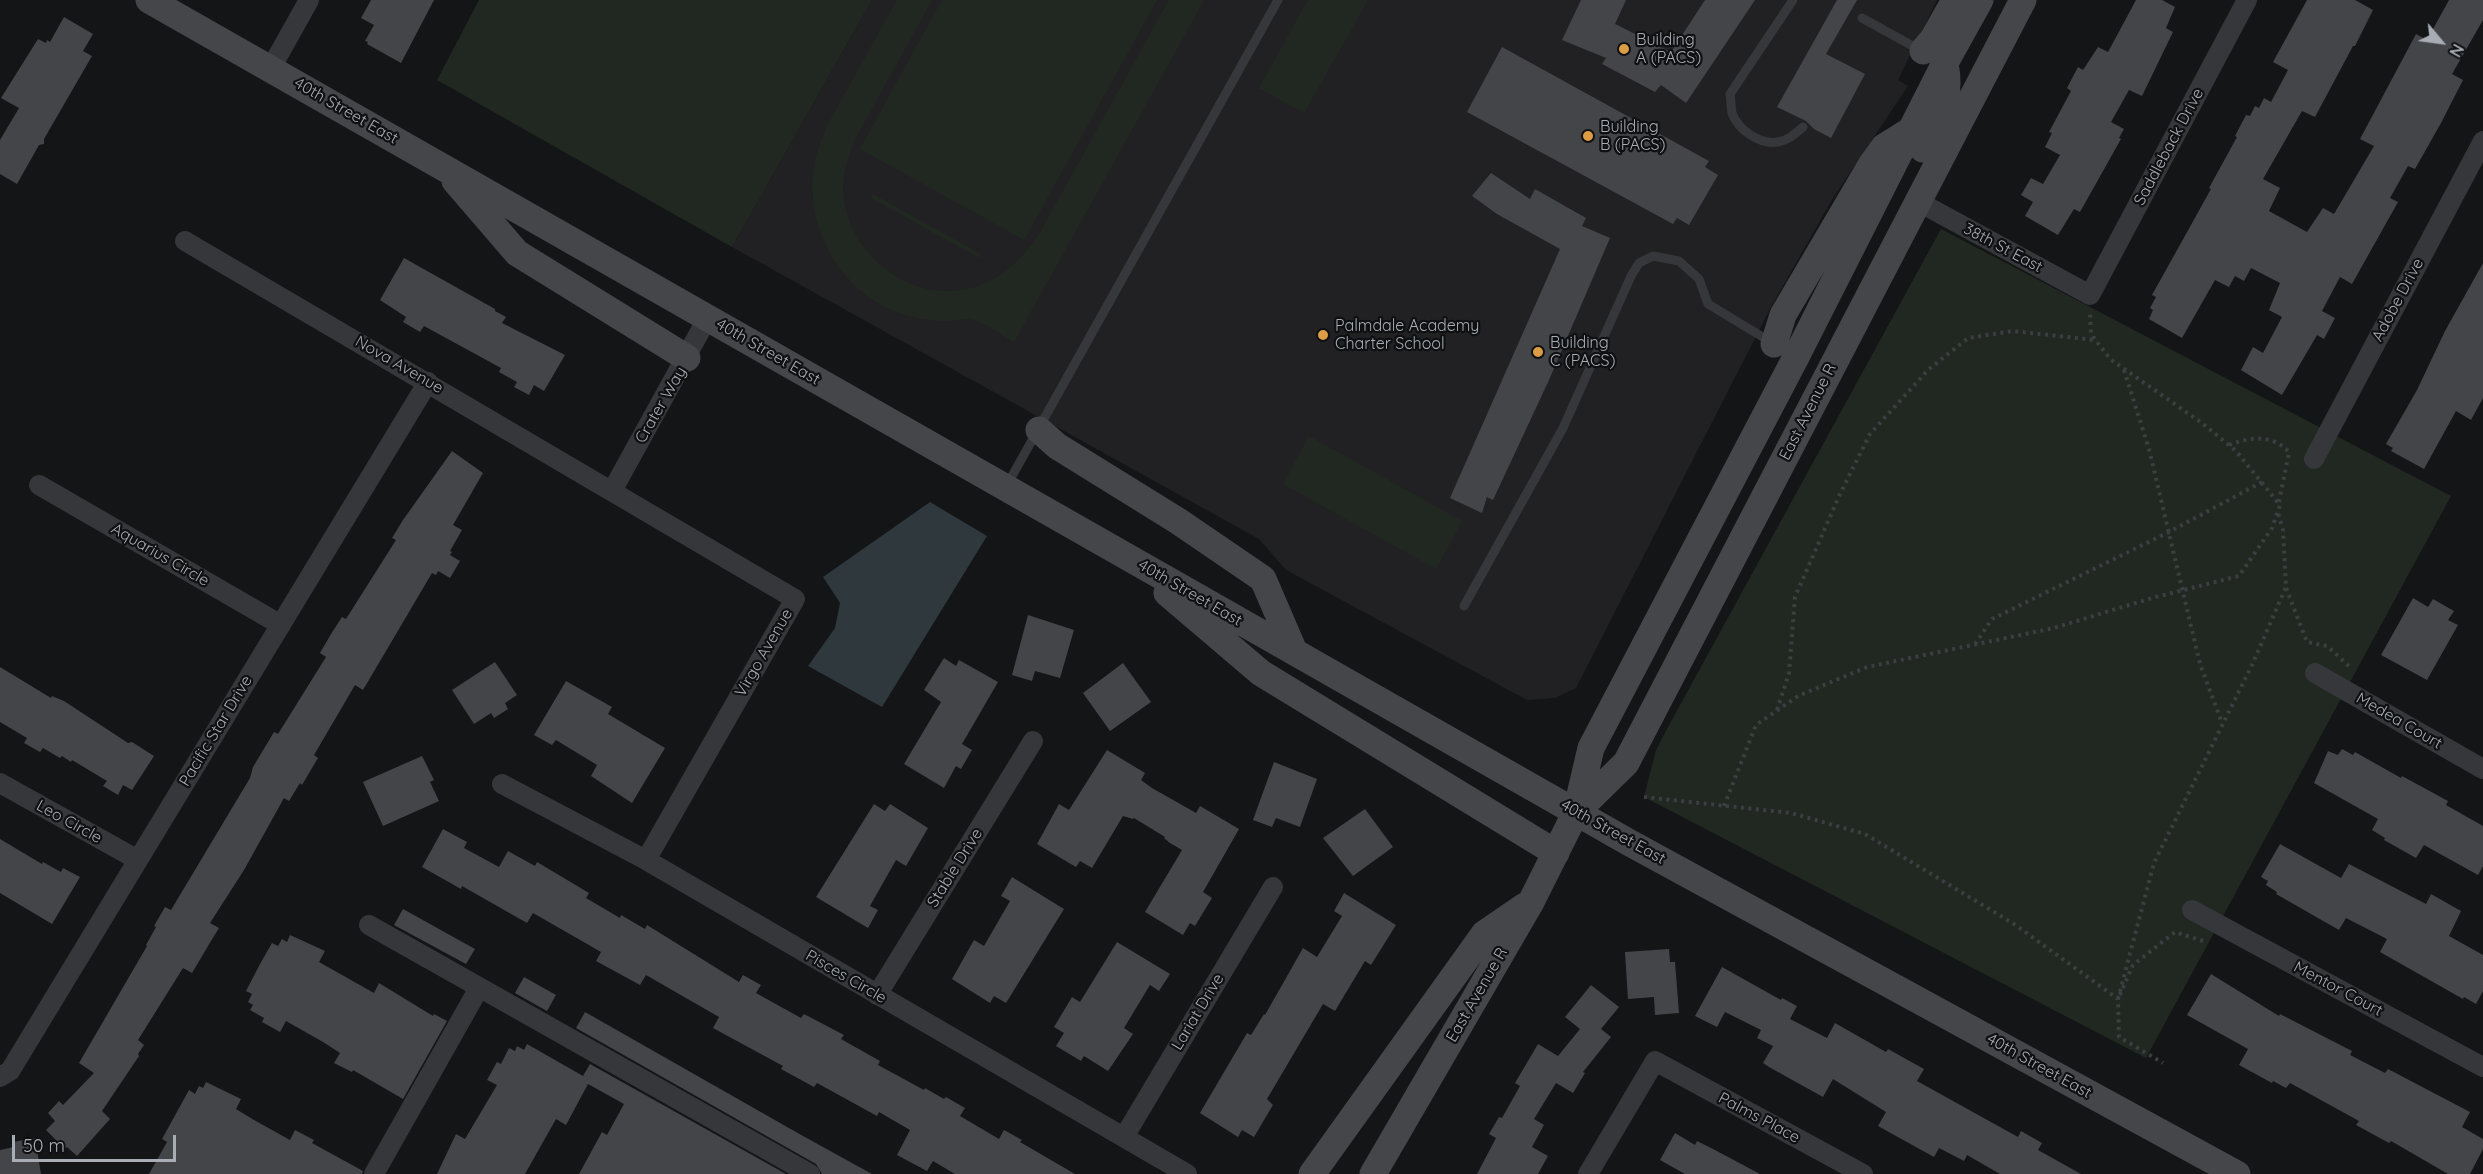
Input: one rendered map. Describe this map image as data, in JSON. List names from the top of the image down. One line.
{"streets":{"main road":["40th Street East","East Avenue R"],"street":["Saddleback Drive","38th St East","Adobe Drive","Nova Avenue","Crater Way","Aquarius Circle","Virgo Avenue","Medea Court","Pacific Star Drive","Leo Circle","Stable Drive","Pisces Circle","Mentor Court","Lariat Drive","Palms Place"]},"crossings":[["40th Street East","Crater Way"],["40th Street East","East Avenue R"],["Saddleback Drive","38th St East"],["38th St East","East Avenue R"],["Nova Avenue","Crater Way"],["Nova Avenue","Virgo Avenue"],["Nova Avenue","Pacific Star Drive"],["Crater Way","Virgo Avenue"],["Aquarius Circle","Pacific Star Drive"],["Virgo Avenue","Pisces Circle"],["Pacific Star Drive","Leo Circle"],["Stable Drive","Pisces Circle"],["Pisces Circle","Lariat Drive"]],"places":["Building A (PACS)","Building B (PACS)","Palmdale Academy Charter School","Building C (PACS)"],"scale_bar":"50 m","north":"bottom right"}
